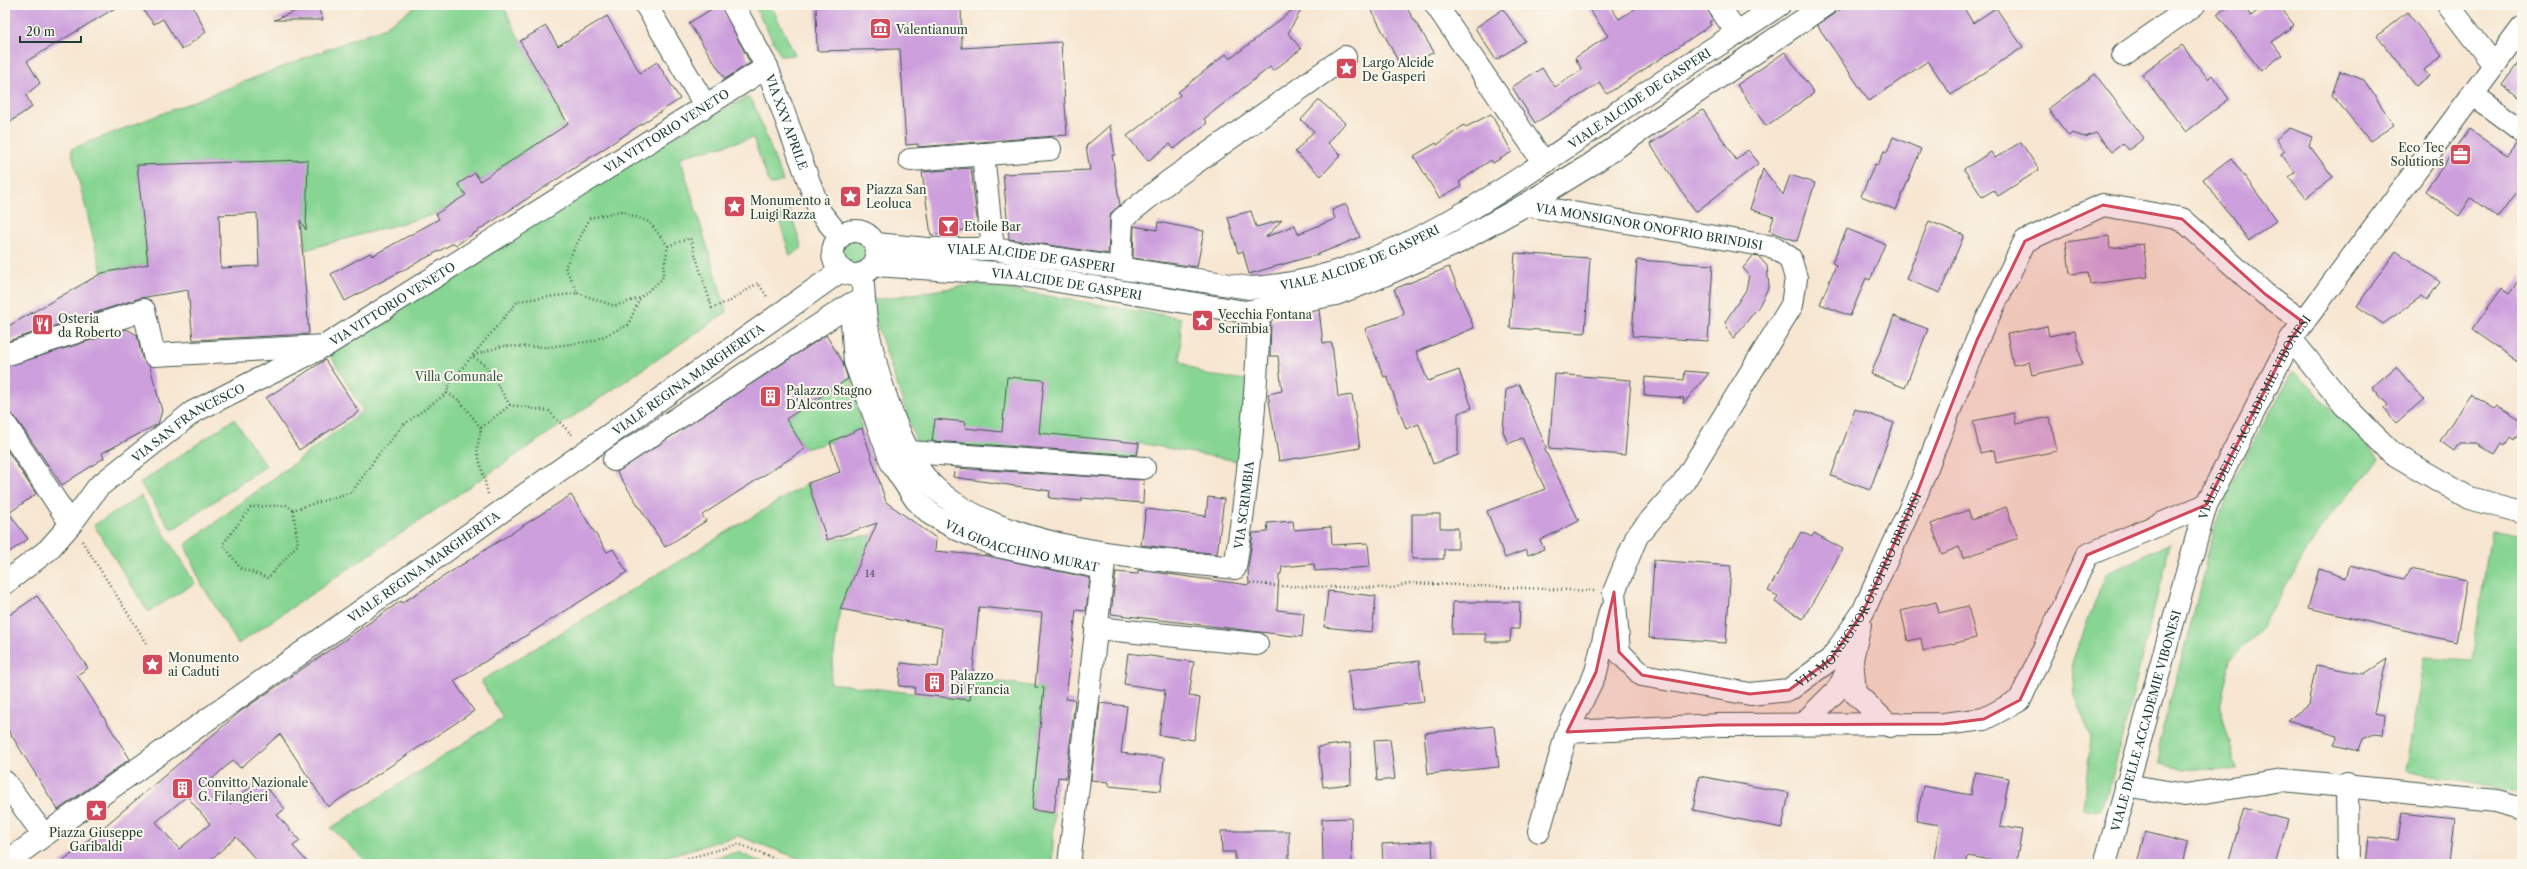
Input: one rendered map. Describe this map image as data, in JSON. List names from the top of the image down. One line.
{"streets":{"street":["VIALE ALCIDE DE GASPERI","VIA XXV APRILE","VIA VITTORIO VENETO","VIA MONSIGNOR ONOFRIO BRINDISI","VIA ALCIDE DE GASPERI","VIALE REGINA MARGHERITA","VIALE DELLE ACCADEMIE VIBONESI","VIA SAN FRANCESCO","VIA SCRIMBIA","VIA GIOACCHINO MURAT"]},"crossings":[["VIALE ALCIDE DE GASPERI","VIA MONSIGNOR ONOFRIO BRINDISI"],["VIALE ALCIDE DE GASPERI","VIA ALCIDE DE GASPERI"],["VIALE ALCIDE DE GASPERI","VIALE REGINA MARGHERITA"],["VIALE ALCIDE DE GASPERI","VIA SCRIMBIA"],["VIALE ALCIDE DE GASPERI","VIA GIOACCHINO MURAT"],["VIA XXV APRILE","VIA VITTORIO VENETO"],["VIA VITTORIO VENETO","VIA SAN FRANCESCO"],["VIA MONSIGNOR ONOFRIO BRINDISI","VIALE DELLE ACCADEMIE VIBONESI"],["VIA ALCIDE DE GASPERI","VIALE REGINA MARGHERITA"],["VIA ALCIDE DE GASPERI","VIA SCRIMBIA"],["VIA ALCIDE DE GASPERI","VIA GIOACCHINO MURAT"],["VIALE REGINA MARGHERITA","VIA GIOACCHINO MURAT"],["VIA SCRIMBIA","VIA GIOACCHINO MURAT"]],"parks":["Villa Comunale"],"places":{"museum":["Valentianum"],"place":["Largo Alcide De Gasperi","Piazza San Leoluca","Monumento a Luigi Razza","Vecchia Fontana Scrimbia","Monumento ai Caduti","Piazza Giuseppe Garibaldi"],"office":["Eco Tec Solutions"],"bar":["Etoile Bar"],"restaurant":["Osteria da Roberto"],"building":["Palazzo Stagno D'Alcontres","Palazzo Di Francia","Convitto Nazionale G. Filangieri"]},"house_numbers":["14"],"scale_bar":"20 m"}
